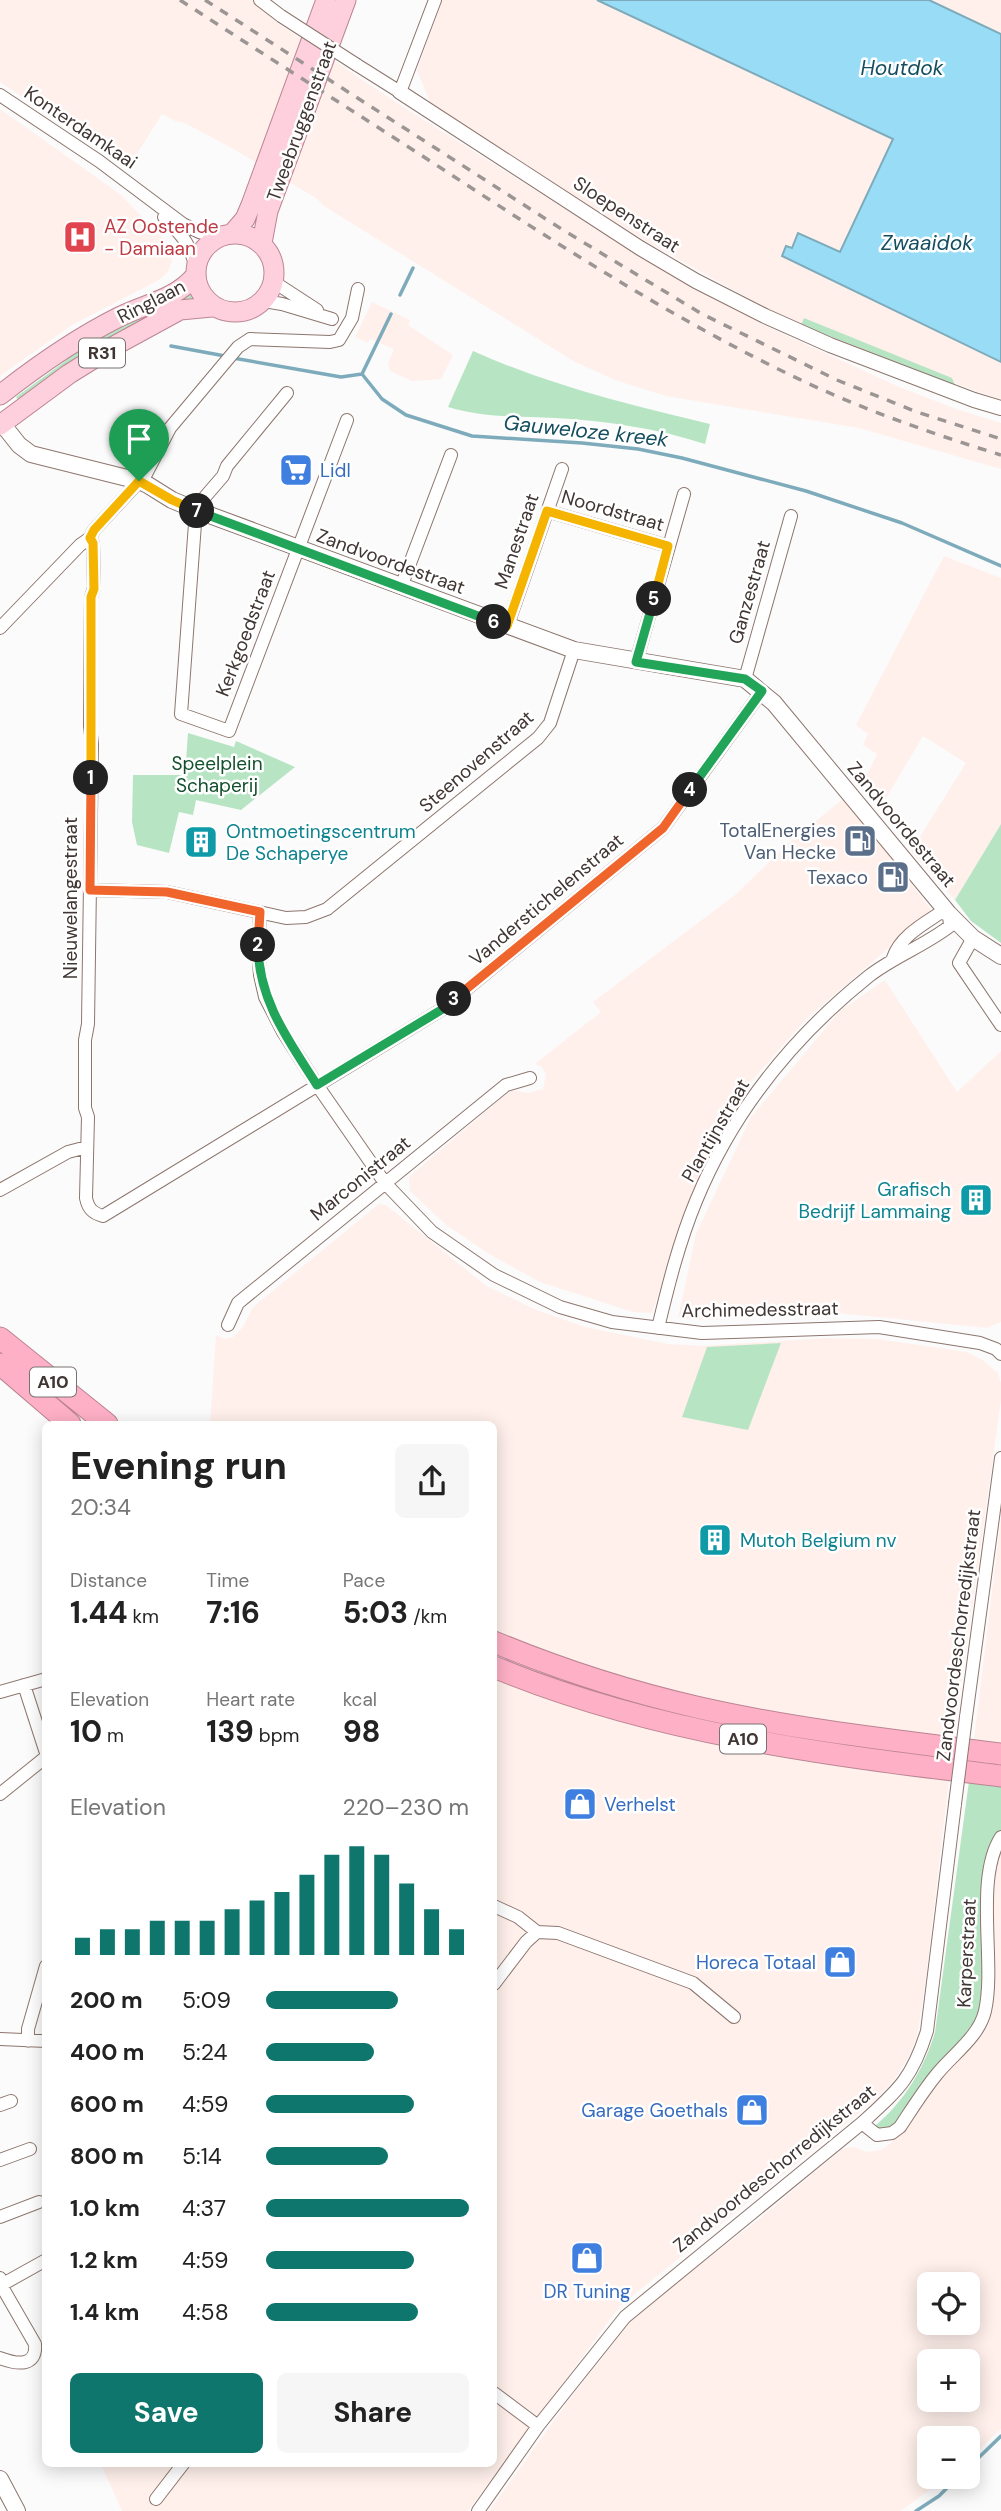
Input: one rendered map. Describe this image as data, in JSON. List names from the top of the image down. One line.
{"streets":{"highway":["A10"],"main road":["Tweebruggenstraat","Ringlaan","R31","Zandvoordestraat"],"street":["Konterdamkaai","Sloepenstraat","Noordstraat","Manestraat","Ganzestraat","Kerkgoedstraat","Steenovenstraat","Nieuwelangestraat","Vanderstichelenstraat","Plantijnstraat","Marconistraat","Archimedesstraat","Zandvoordeschorredijkstraat","Karperstraat"]},"crossings":[["Tweebruggenstraat","Konterdamkaai"],["Tweebruggenstraat","Ringlaan"],["Tweebruggenstraat","R31"],["Konterdamkaai","Ringlaan"],["Konterdamkaai","R31"],["Ringlaan","R31"],["Ringlaan","Zandvoordestraat"],["Noordstraat","Manestraat"],["Manestraat","Zandvoordestraat"],["Zandvoordestraat","Ganzestraat"],["Zandvoordestraat","Kerkgoedstraat"],["Zandvoordestraat","Steenovenstraat"],["Zandvoordestraat","Vanderstichelenstraat"],["Zandvoordestraat","Plantijnstraat"],["Steenovenstraat","Nieuwelangestraat"],["Steenovenstraat","Archimedesstraat"],["Nieuwelangestraat","Vanderstichelenstraat"],["Vanderstichelenstraat","Archimedesstraat"],["Plantijnstraat","Archimedesstraat"],["Marconistraat","Archimedesstraat"],["Zandvoordeschorredijkstraat","Karperstraat"]],"water":["Houtdok","Zwaaidok","Gauweloze kreek"],"parks":["Speelplein Schaperij"],"places":{"hospital":["AZ Oostende - Damiaan"],"supermarket":["Lidl"],"fuel station":["TotalEnergies Van Hecke","Texaco"],"building":["Ontmoetingscentrum De Schaperye","Grafisch Bedrijf Lammaing","Mutoh Belgium nv"],"shop":["Verhelst","Horeca Totaal","Garage Goethals","DR Tuning"]},"page":{"pins":["7","5","6","1","4","2","3"],"heading":["Evening run","20:34"],"stats":[["Distance","1.44 km"],["Time","7:16"],["Pace","5:03 /km"],["Elevation","10 m"],["Heart rate","139 bpm"],["kcal","98"]],"chart":["Elevation","220–230 m"],"list":[{"name":"200 m","note":"5:09"},{"name":"400 m","note":"5:24"},{"name":"600 m","note":"4:59"},{"name":"800 m","note":"5:14"},{"name":"1.0 km","note":"4:37"},{"name":"1.2 km","note":"4:59"},{"name":"1.4 km","note":"4:58"}],"map_buttons":["+","−"],"buttons":["Save","Share"]}}
